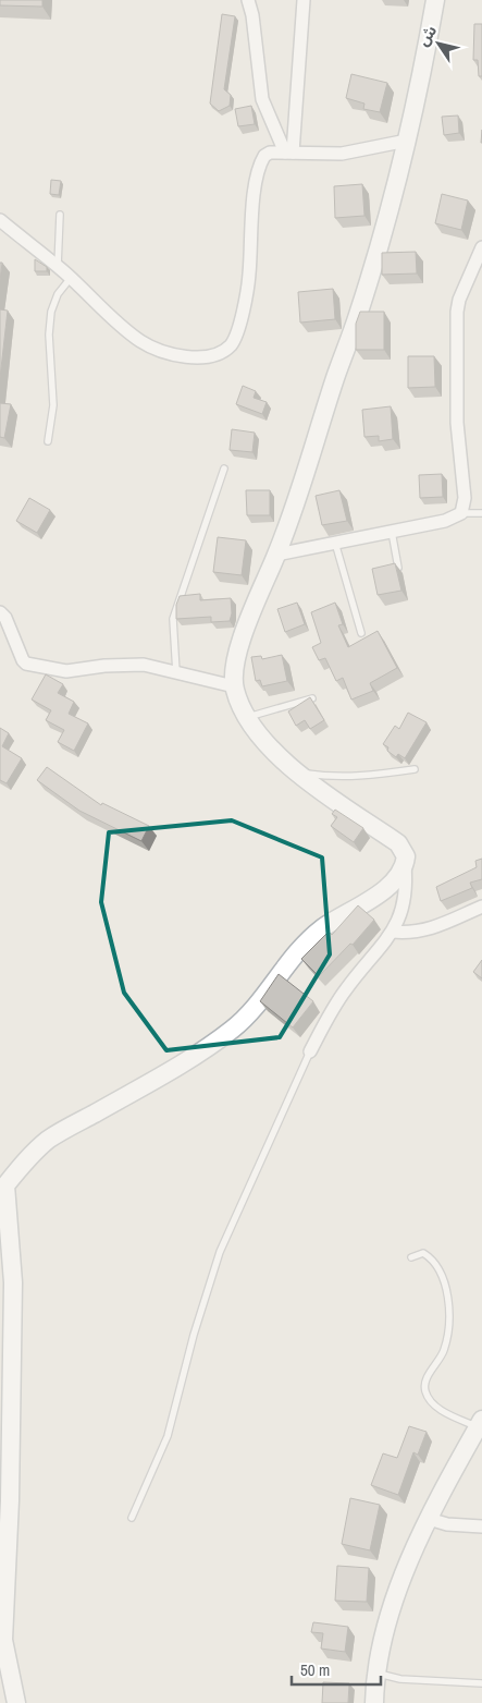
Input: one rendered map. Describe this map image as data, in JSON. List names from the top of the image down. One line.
{"scale_bar":"50 m","north":"top left"}
